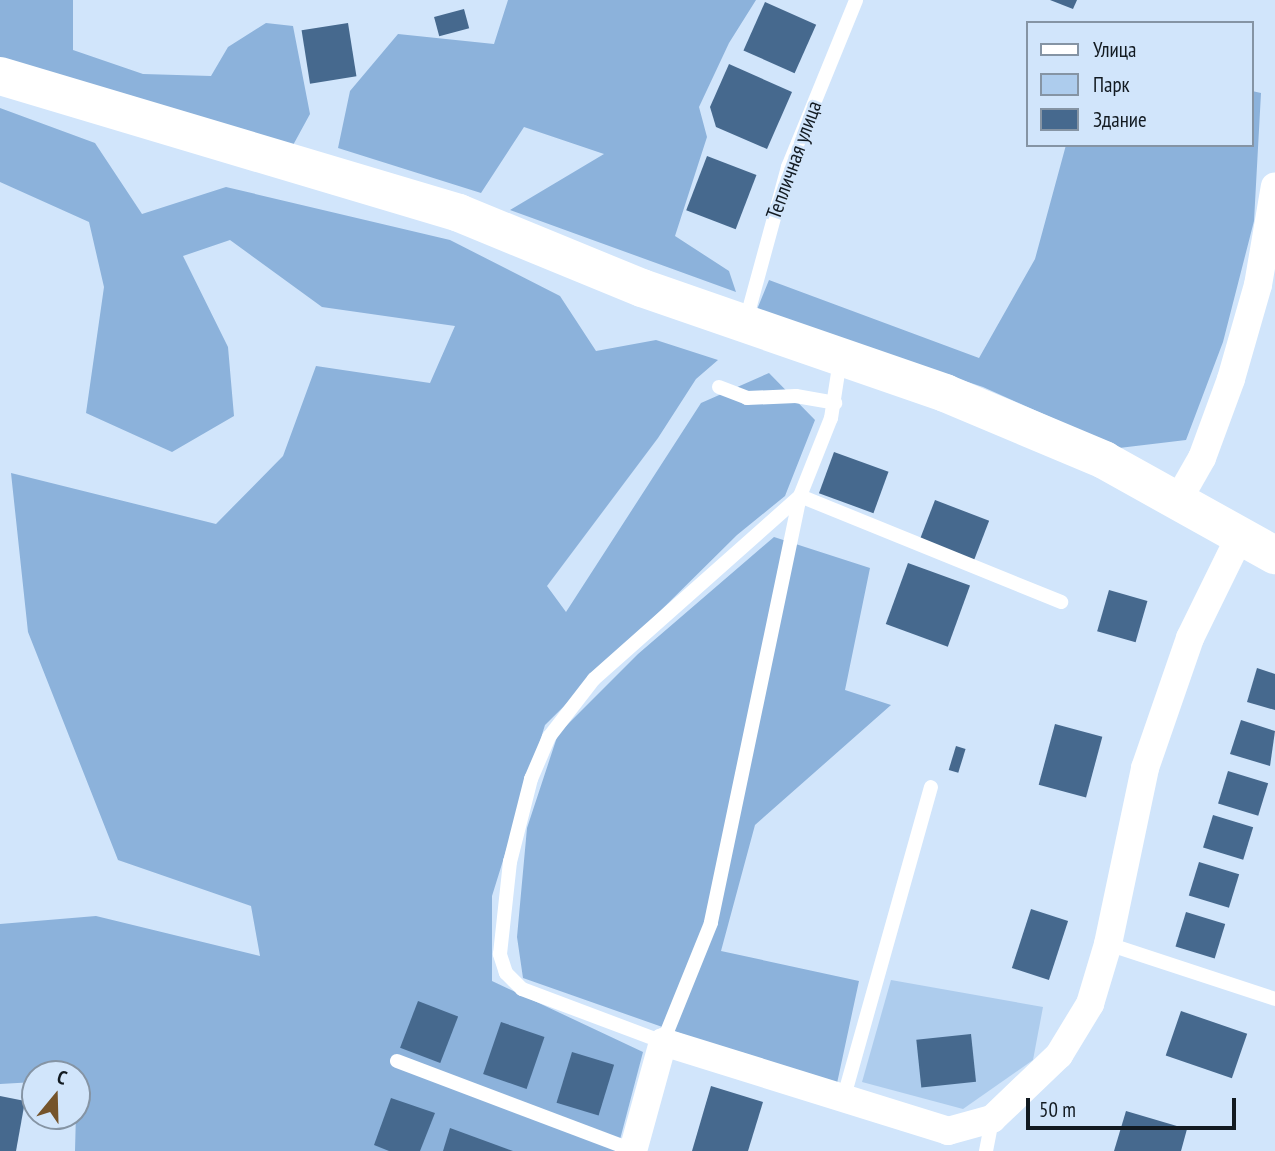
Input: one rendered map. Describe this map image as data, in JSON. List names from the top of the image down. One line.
{"streets":{"lane":["Тепличная улица"]},"legend":["Улица","Парк","Здание"],"scale_bar":"50 m","north":"top"}
